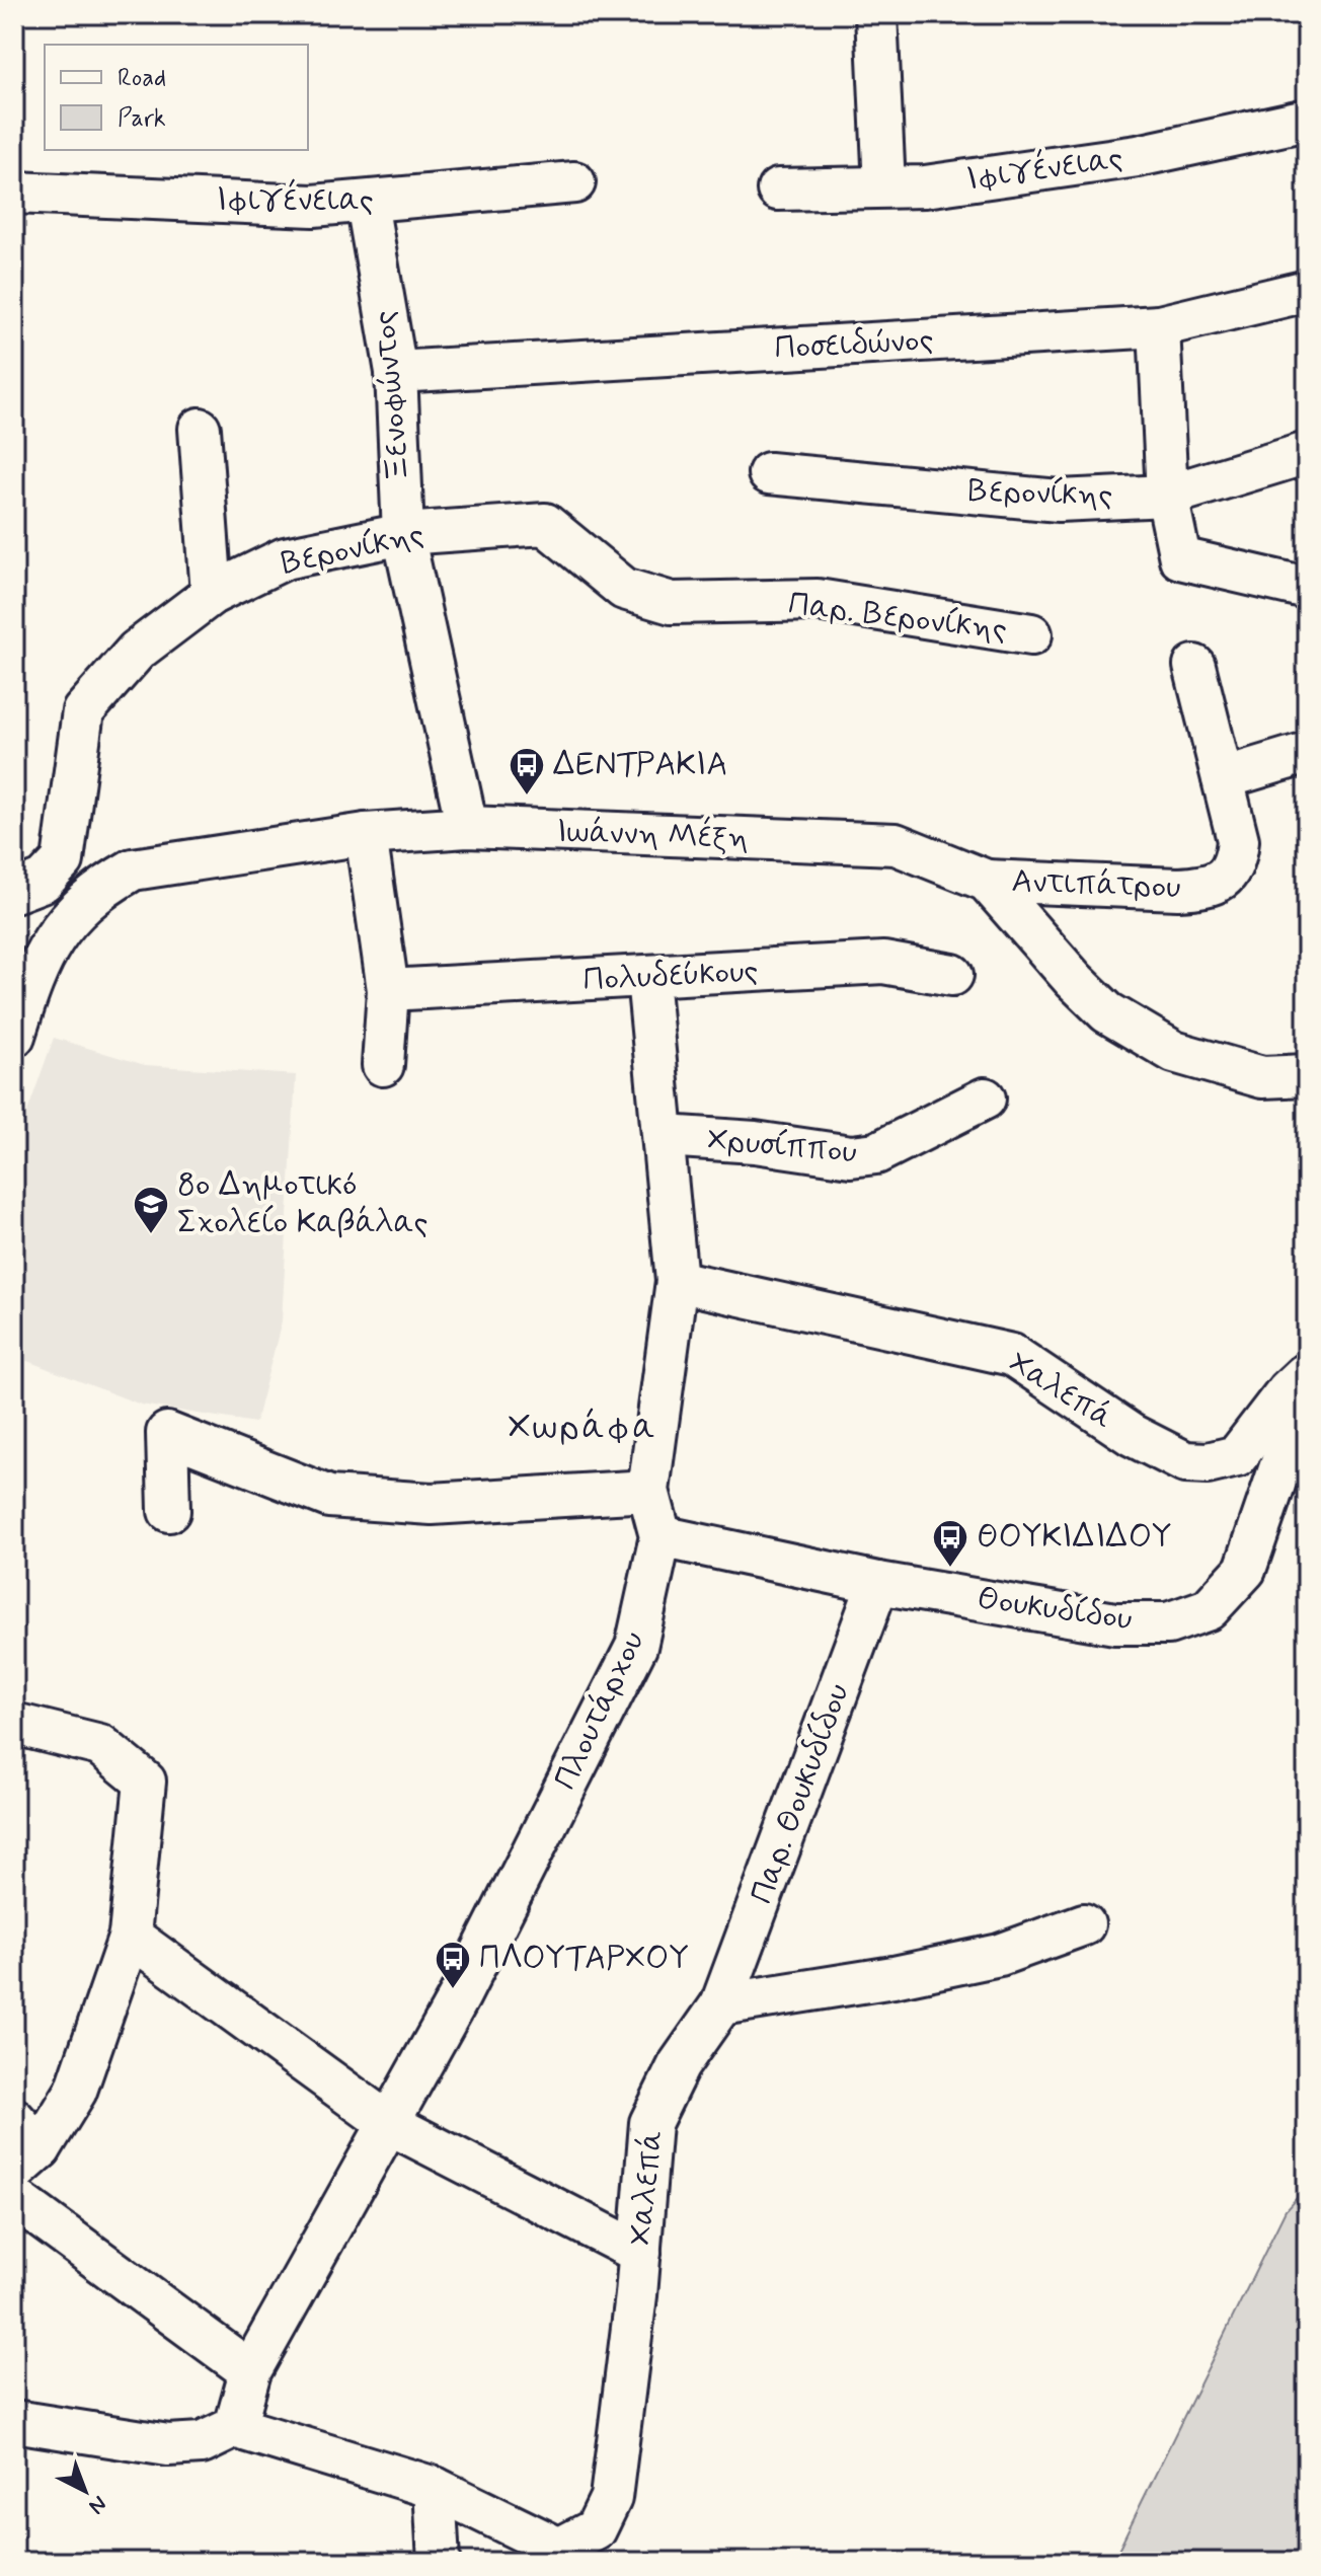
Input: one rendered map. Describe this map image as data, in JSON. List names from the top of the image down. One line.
{"streets":{"street":["Ιφιγένειας","Ποσειδώνος","Ξενοφώντος","Βερονίκης","Παρ. Βερονίκης","Ιωάννη Μέξη","Αντιπάτρου","Πολυδεύκους","Χρυσίππου","Χαλεπά","Θουκυδίδου","Πλουτάρχου","Παρ. Θουκυδίδου"]},"crossings":[["Ιφιγένειας","Ξενοφώντος"],["Ποσειδώνος","Ξενοφώντος"],["Ξενοφώντος","Βερονίκης"],["Ξενοφώντος","Ιωάννη Μέξη"],["Βερονίκης","Παρ. Βερονίκης"],["Ιωάννη Μέξη","Αντιπάτρου"],["Πολυδεύκους","Πλουτάρχου"],["Χρυσίππου","Πλουτάρχου"],["Χαλεπά","Πλουτάρχου"],["Χαλεπά","Παρ. Θουκυδίδου"],["Θουκυδίδου","Πλουτάρχου"],["Θουκυδίδου","Παρ. Θουκυδίδου"]],"districts":["Χωράφα"],"places":{"bus stop":["ΔΕΝΤΡΑΚΙΑ","ΘΟΥΚΙΔΙΔΟΥ","ΠΛΟΥΤΑΡΧΟΥ"],"school or university":["8ο Δημοτικό Σχολείο Καβάλας"]},"legend":["Road","Park"],"north":"bottom right"}
